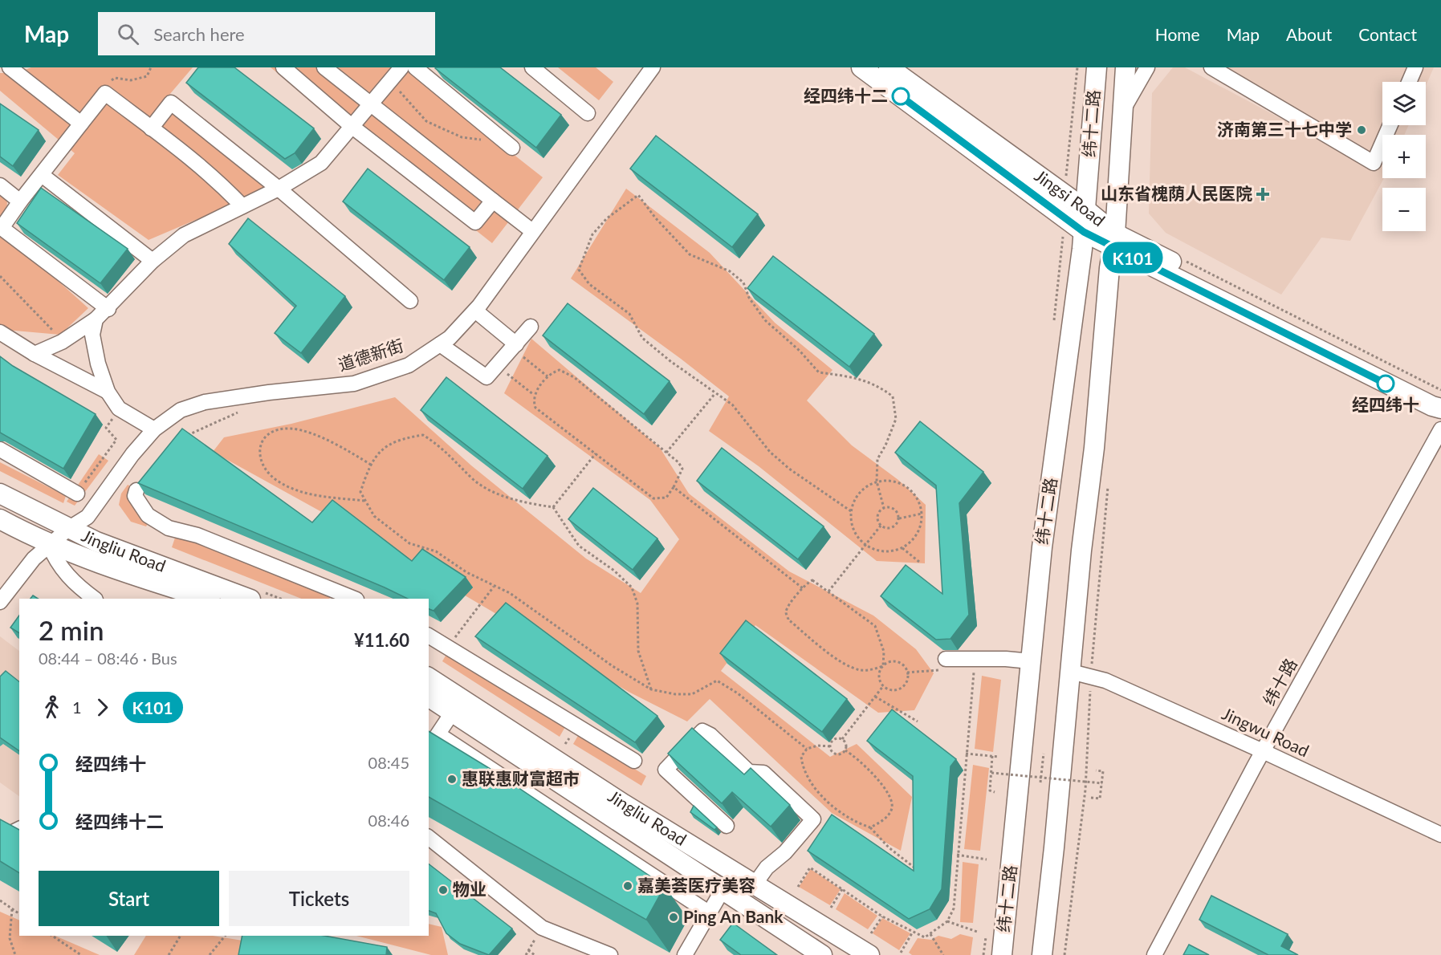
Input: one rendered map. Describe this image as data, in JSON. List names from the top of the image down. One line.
{"streets":{"main road":["纬十二路","Jingsi Road","Jingliu Road"],"street":["道德新街","纬十路","Jingwu Road"]},"crossings":[["纬十二路","Jingsi Road"],["纬十二路","Jingwu Road"],["道德新街","Jingliu Road"],["纬十路","Jingwu Road"]],"places":{"other":["经四纬十二","济南第三十七中学","经四纬十","惠联惠财富超市","嘉美荟医疗美容","物业","Ping An Bank"],"health":["山东省槐荫人民医院"]},"lines":["bus line K101"],"page":{"header":"Map","search":"Search here","nav":["Home","Map","About","Contact"],"on_map":"K101","map_buttons":["+","−"],"heading":["2 min","08:44 – 08:46 · Bus","¥11.60"],"legs":["1","K101"],"list":[{"name":"经四纬十","value":"08:45"},{"name":"经四纬十二","value":"08:46"}],"buttons":["Start","Tickets"]}}
